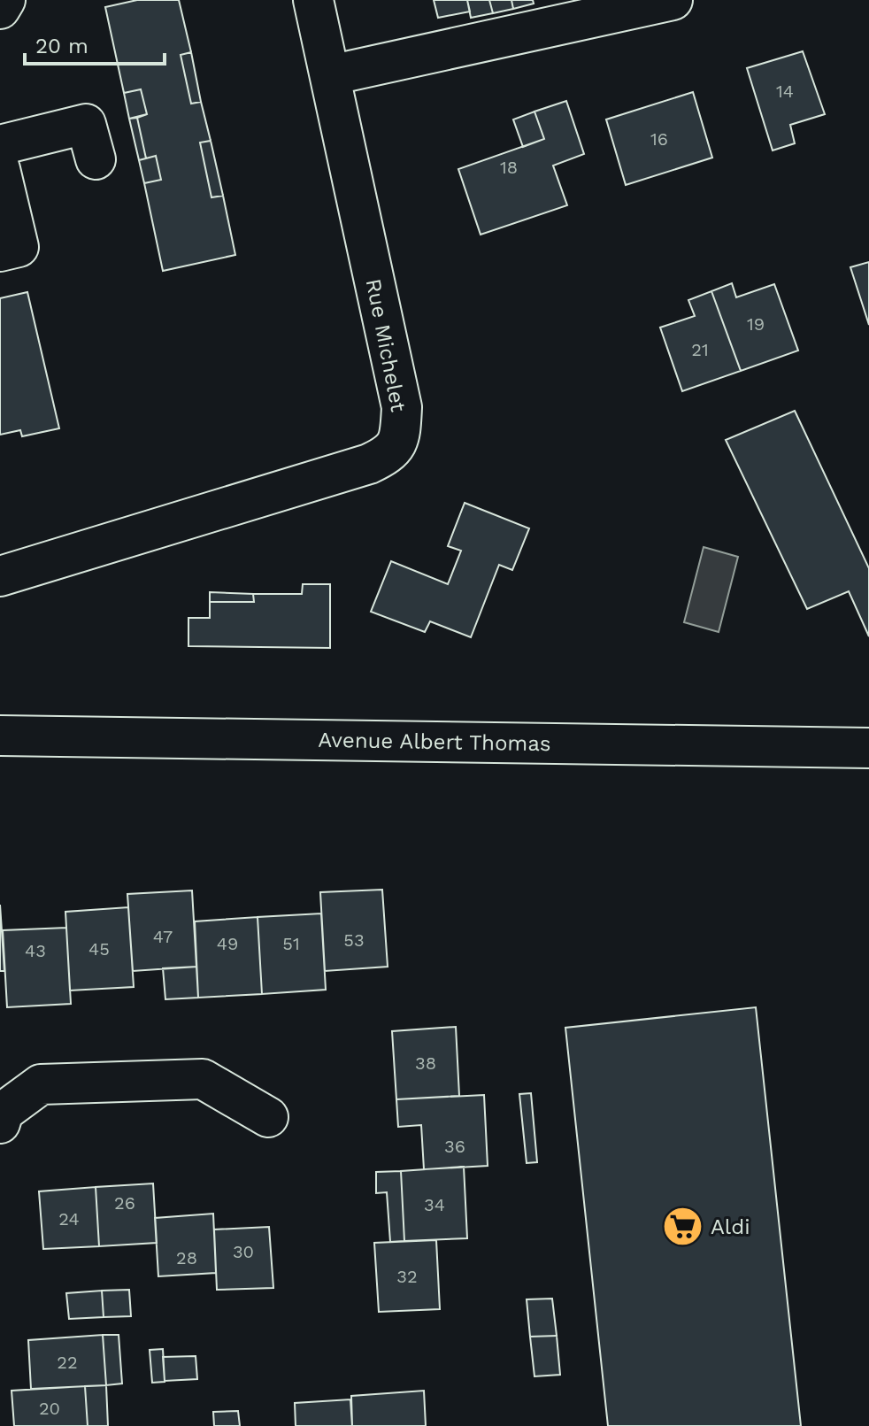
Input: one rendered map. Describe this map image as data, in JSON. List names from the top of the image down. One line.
{"streets":{"street":["Rue Michelet","Avenue Albert Thomas"]},"places":{"supermarket":["Aldi"]},"house_numbers":["14","16","18","19","21","47","53","49","51","45","43","38","36","26","34","24","30","28","32","22","20"],"scale_bar":"20 m"}
